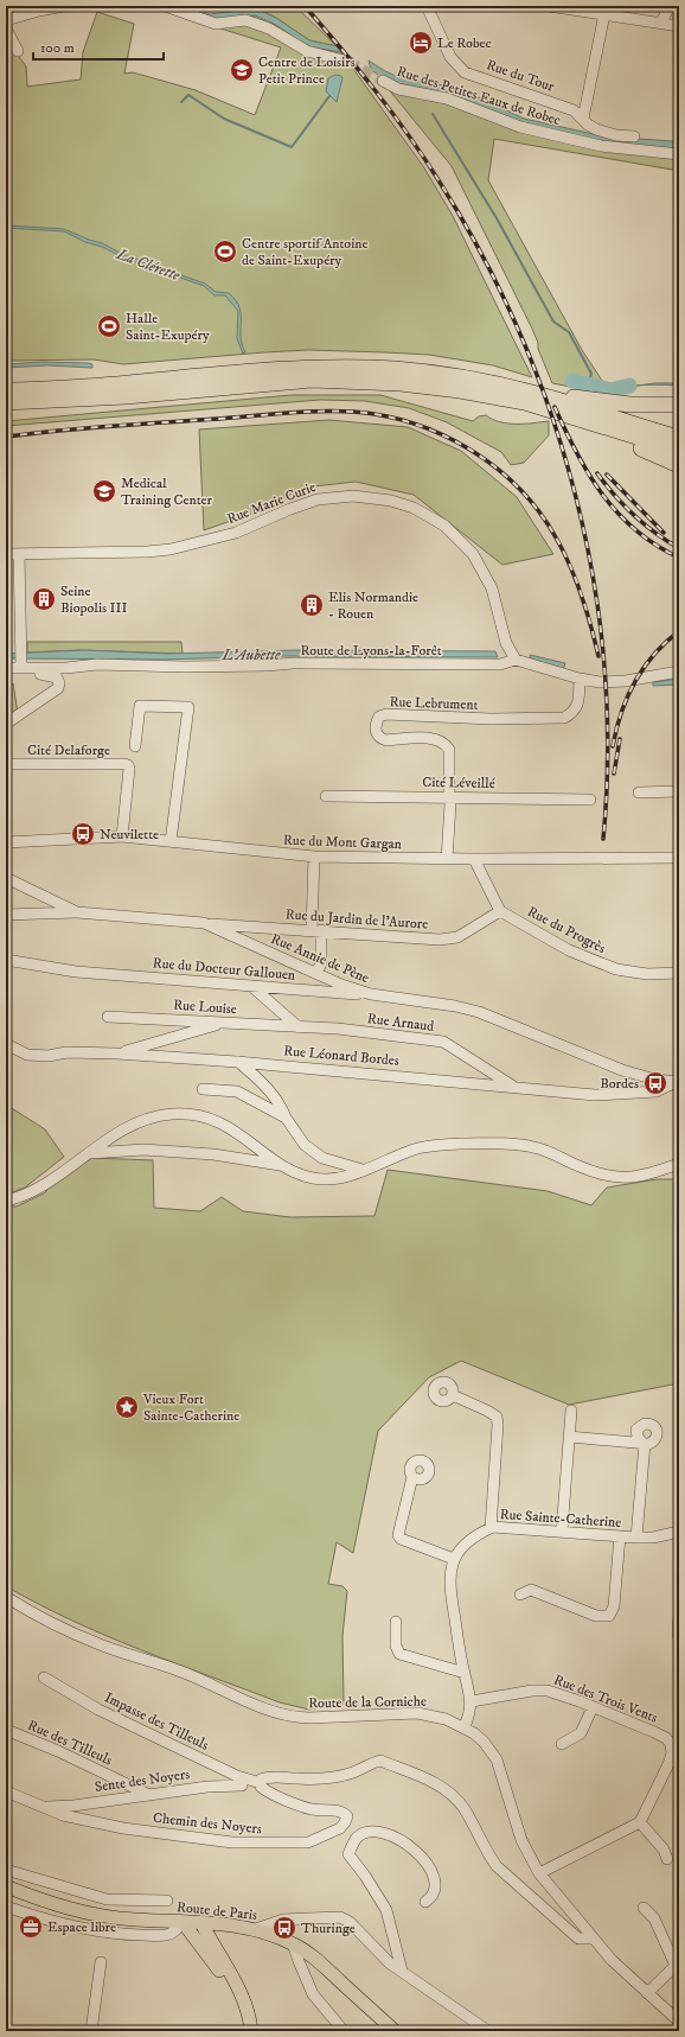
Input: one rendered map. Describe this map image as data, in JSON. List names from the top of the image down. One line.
{"streets":{"main road":["Route de Paris"],"street":["Rue du Tour","Rue des Petites Eaux de Robec","Rue Marie Curie","Route de Lyons-la-Forêt","Rue Lebrument","Cité Delaforge","Cité Léveillé","Rue du Mont Gargan","Rue du Jardin de l'Aurore","Rue du Progrès","Rue Annie de Pène","Rue du Docteur Gallouen","Rue Louise","Rue Arnaud","Rue Léonard Bordes","Rue Sainte-Catherine","Rue des Trois Vents","Route de la Corniche","Impasse des Tilleuls","Rue des Tilleuls","Sente des Noyers","Chemin des Noyers"]},"crossings":[["Rue Marie Curie","Route de Lyons-la-Forêt"],["Route de Lyons-la-Forêt","Rue Lebrument"],["Rue Lebrument","Cité Léveillé"],["Rue Lebrument","Rue du Mont Gargan"],["Cité Delaforge","Rue du Mont Gargan"],["Rue du Jardin de l'Aurore","Rue du Progrès"],["Rue du Jardin de l'Aurore","Rue Annie de Pène"],["Rue Annie de Pène","Rue du Docteur Gallouen"],["Rue Annie de Pène","Rue Léonard Bordes"],["Rue Louise","Rue Arnaud"],["Rue Arnaud","Rue Léonard Bordes"],["Rue Sainte-Catherine","Rue des Trois Vents"],["Rue Sainte-Catherine","Route de la Corniche"],["Impasse des Tilleuls","Sente des Noyers"],["Impasse des Tilleuls","Chemin des Noyers"],["Rue des Tilleuls","Sente des Noyers"],["Sente des Noyers","Chemin des Noyers"]],"water":["La Clérette","L'Aubette"],"places":{"hotel":["Le Robec"],"school or university":["Centre de Loisirs Petit Prince","Medical Training Center"],"sports":["Centre sportif Antoine de Saint-Exupéry","Halle Saint-Exupéry"],"building":["Seine Biopolis III","Elis Normandie - Rouen"],"bus stop":["Neuvilette","Bordes","Thuringe"],"place":["Vieux Fort Sainte-Catherine"],"office":["Espace libre"]},"scale_bar":"100 m"}
